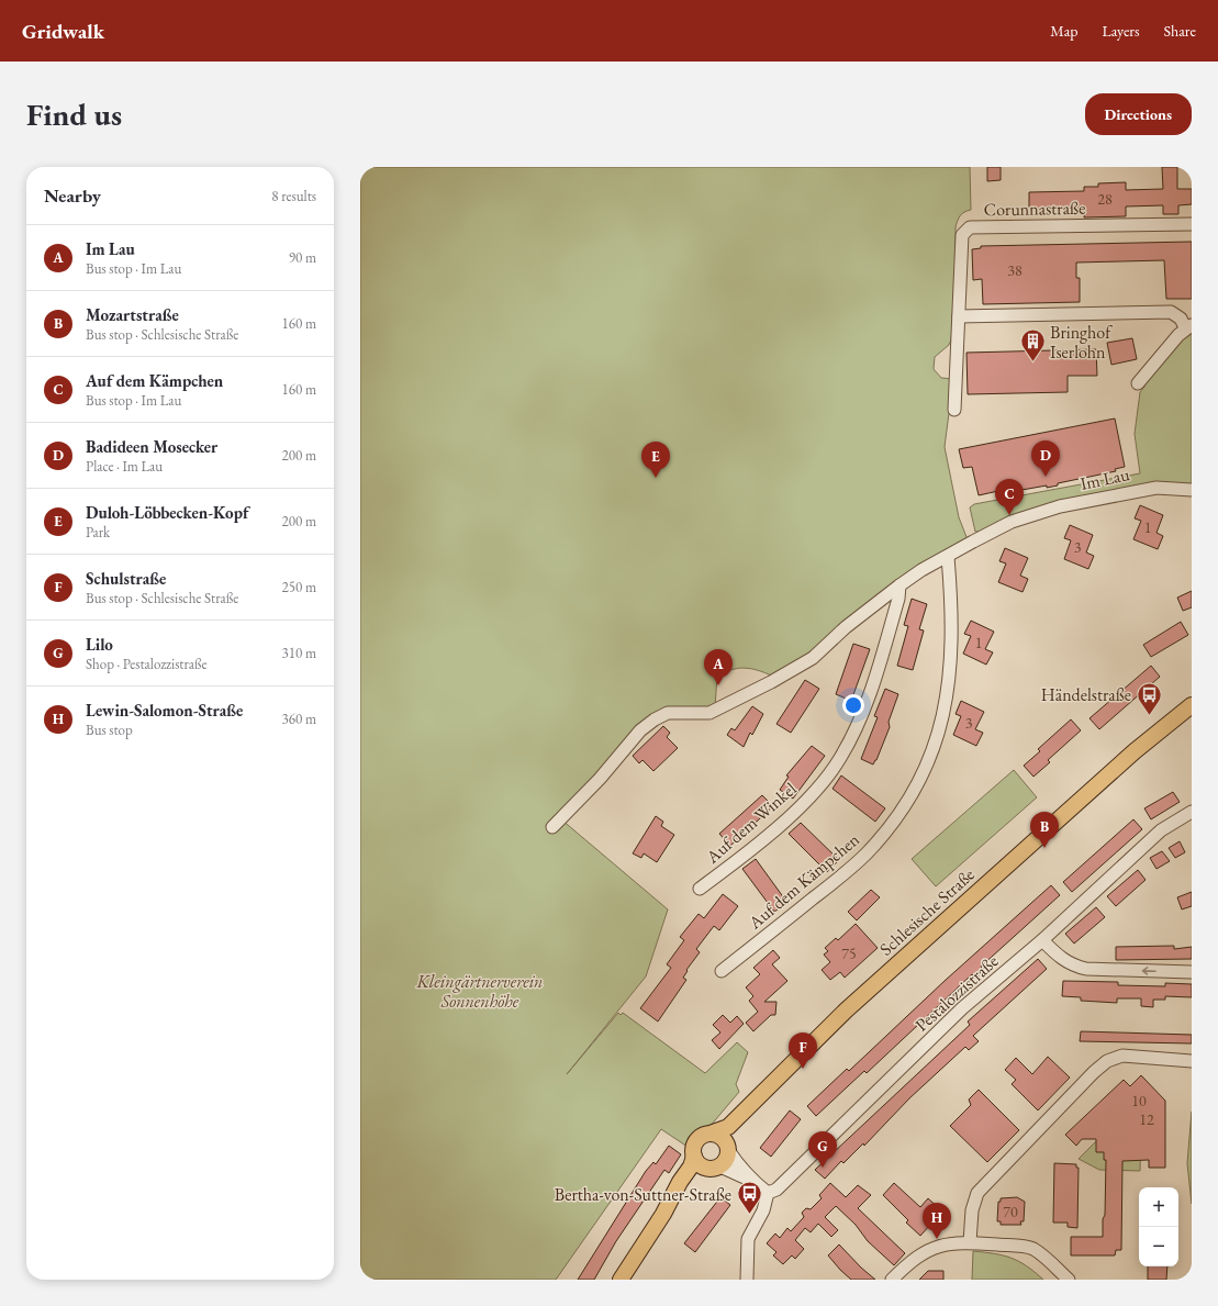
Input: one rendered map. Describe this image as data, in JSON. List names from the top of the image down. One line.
{"streets":{"main road":["Schlesische Straße"],"street":["Corunnastraße","Im Lau","Auf dem Winkel","Auf dem Kämpchen","Pestalozzistraße"]},"crossings":[["Im Lau","Auf dem Winkel"],["Im Lau","Auf dem Kämpchen"]],"parks":["Kleingärtnerverein Sonnenhöhe"],"places":{"building":["Bringhof Iserlohn"],"bus stop":["Händelstraße","Bertha-von-Suttner-Straße"]},"house_numbers":["28","38","1","3","1","3","75","10","12","70"],"page":{"header":"Gridwalk","nav":["Map","Layers","Share"],"buttons":"Directions","title":"Find us","heading":["Nearby","8 results"],"list":[{"mark":"A","name":"Im Lau","note":"Bus stop · Im Lau","value":"90 m"},{"mark":"B","name":"Mozartstraße","note":"Bus stop · Schlesische Straße","value":"160 m"},{"mark":"C","name":"Auf dem Kämpchen","note":"Bus stop · Im Lau","value":"160 m"},{"mark":"D","name":"Badideen Mosecker","note":"Place · Im Lau","value":"200 m"},{"mark":"E","name":"Duloh-Löbbecken-Kopf","note":"Park","value":"200 m"},{"mark":"F","name":"Schulstraße","note":"Bus stop · Schlesische Straße","value":"250 m"},{"mark":"G","name":"Lilo","note":"Shop · Pestalozzistraße","value":"310 m"},{"mark":"H","name":"Lewin-Salomon-Straße","note":"Bus stop","value":"360 m"}],"pins":["D","E","C","A","B","F","G","H"],"map_buttons":["+","−"]}}
